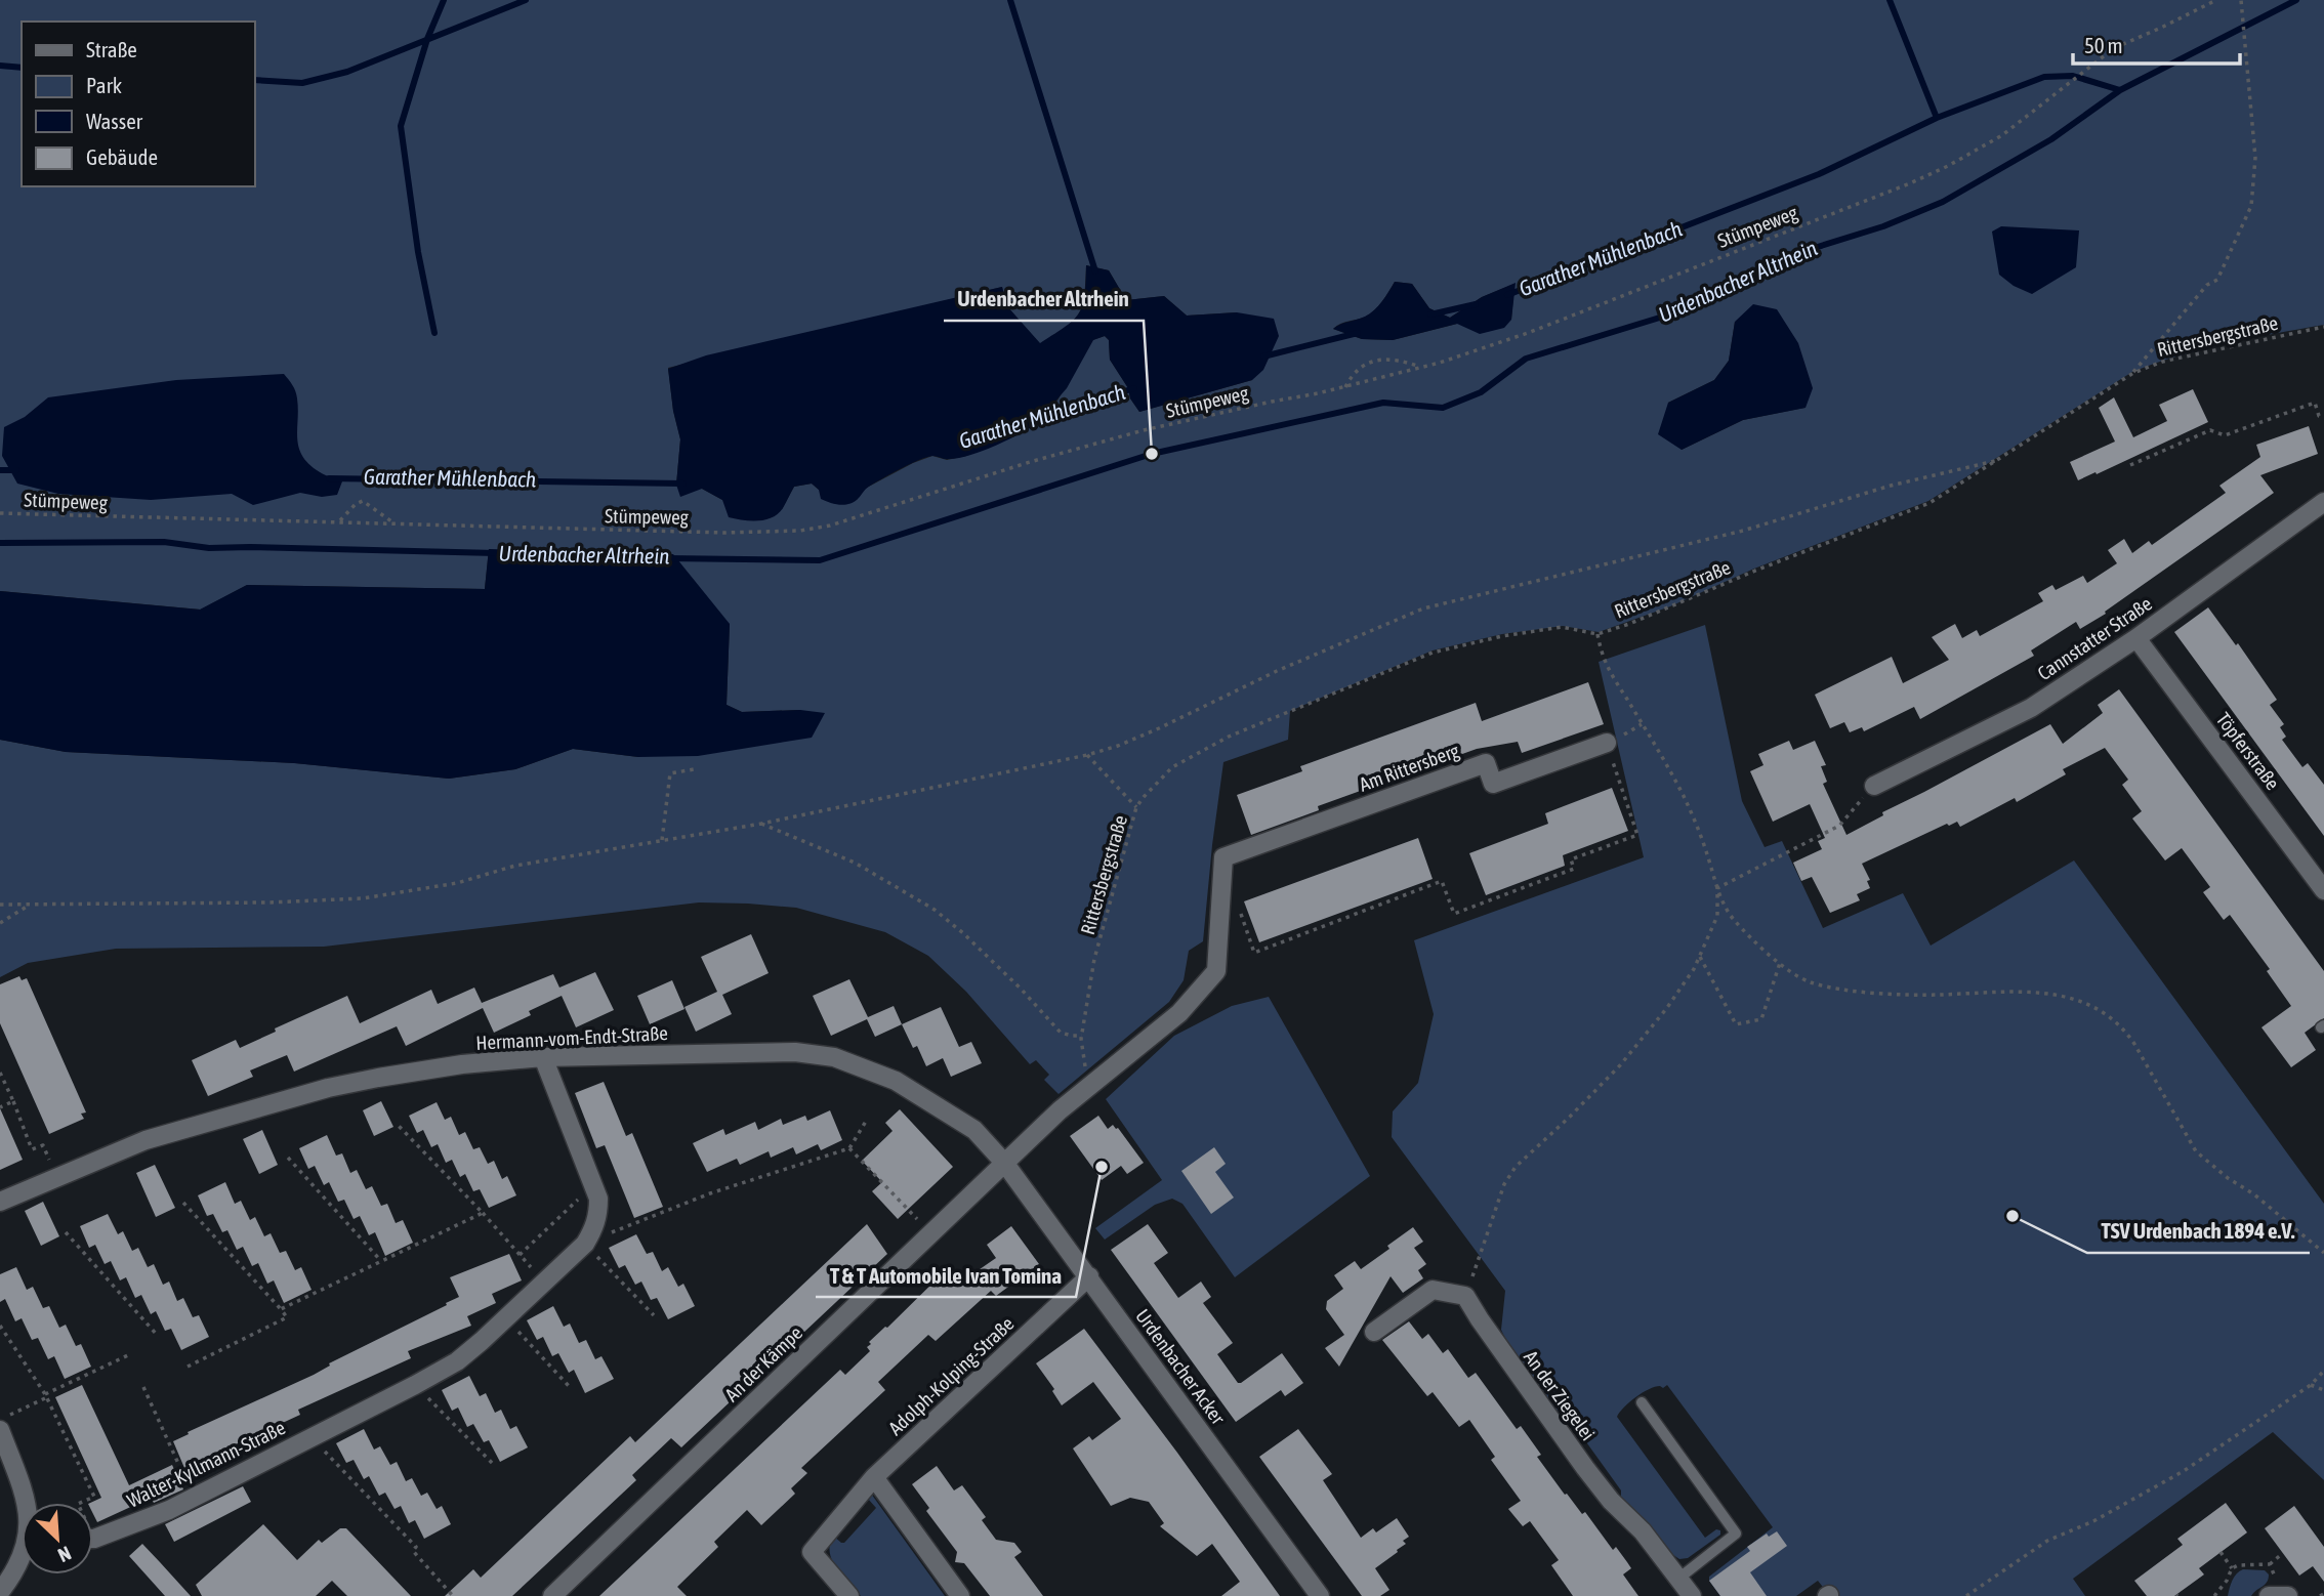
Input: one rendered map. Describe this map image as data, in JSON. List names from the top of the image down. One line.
{"streets":{"street":["Cannstatter Straße","Töpferstraße","Am Rittersberg","Hermann-vom-Endt-Straße","An der Kämpe","Urdenbacher Acker","Adolph-Kolping-Straße","An der Ziegelei","Walter-Kyllmann-Straße"],"path":["Stümpeweg","Rittersbergstraße"]},"crossings":[["Rittersbergstraße","Am Rittersberg"],["Cannstatter Straße","Töpferstraße"],["Am Rittersberg","Hermann-vom-Endt-Straße"],["Am Rittersberg","An der Kämpe"],["Am Rittersberg","Urdenbacher Acker"],["Hermann-vom-Endt-Straße","An der Kämpe"],["Hermann-vom-Endt-Straße","Urdenbacher Acker"],["Hermann-vom-Endt-Straße","Walter-Kyllmann-Straße"],["An der Kämpe","Urdenbacher Acker"],["Urdenbacher Acker","Adolph-Kolping-Straße"]],"water":["Garather Mühlenbach","Urdenbacher Altrhein"],"places":["Urdenbacher Altrhein","T & T Automobile Ivan Tomina","TSV Urdenbach 1894 e.V."],"legend":["Straße","Park","Wasser","Gebäude"],"scale_bar":"50 m","north":"bottom right"}
